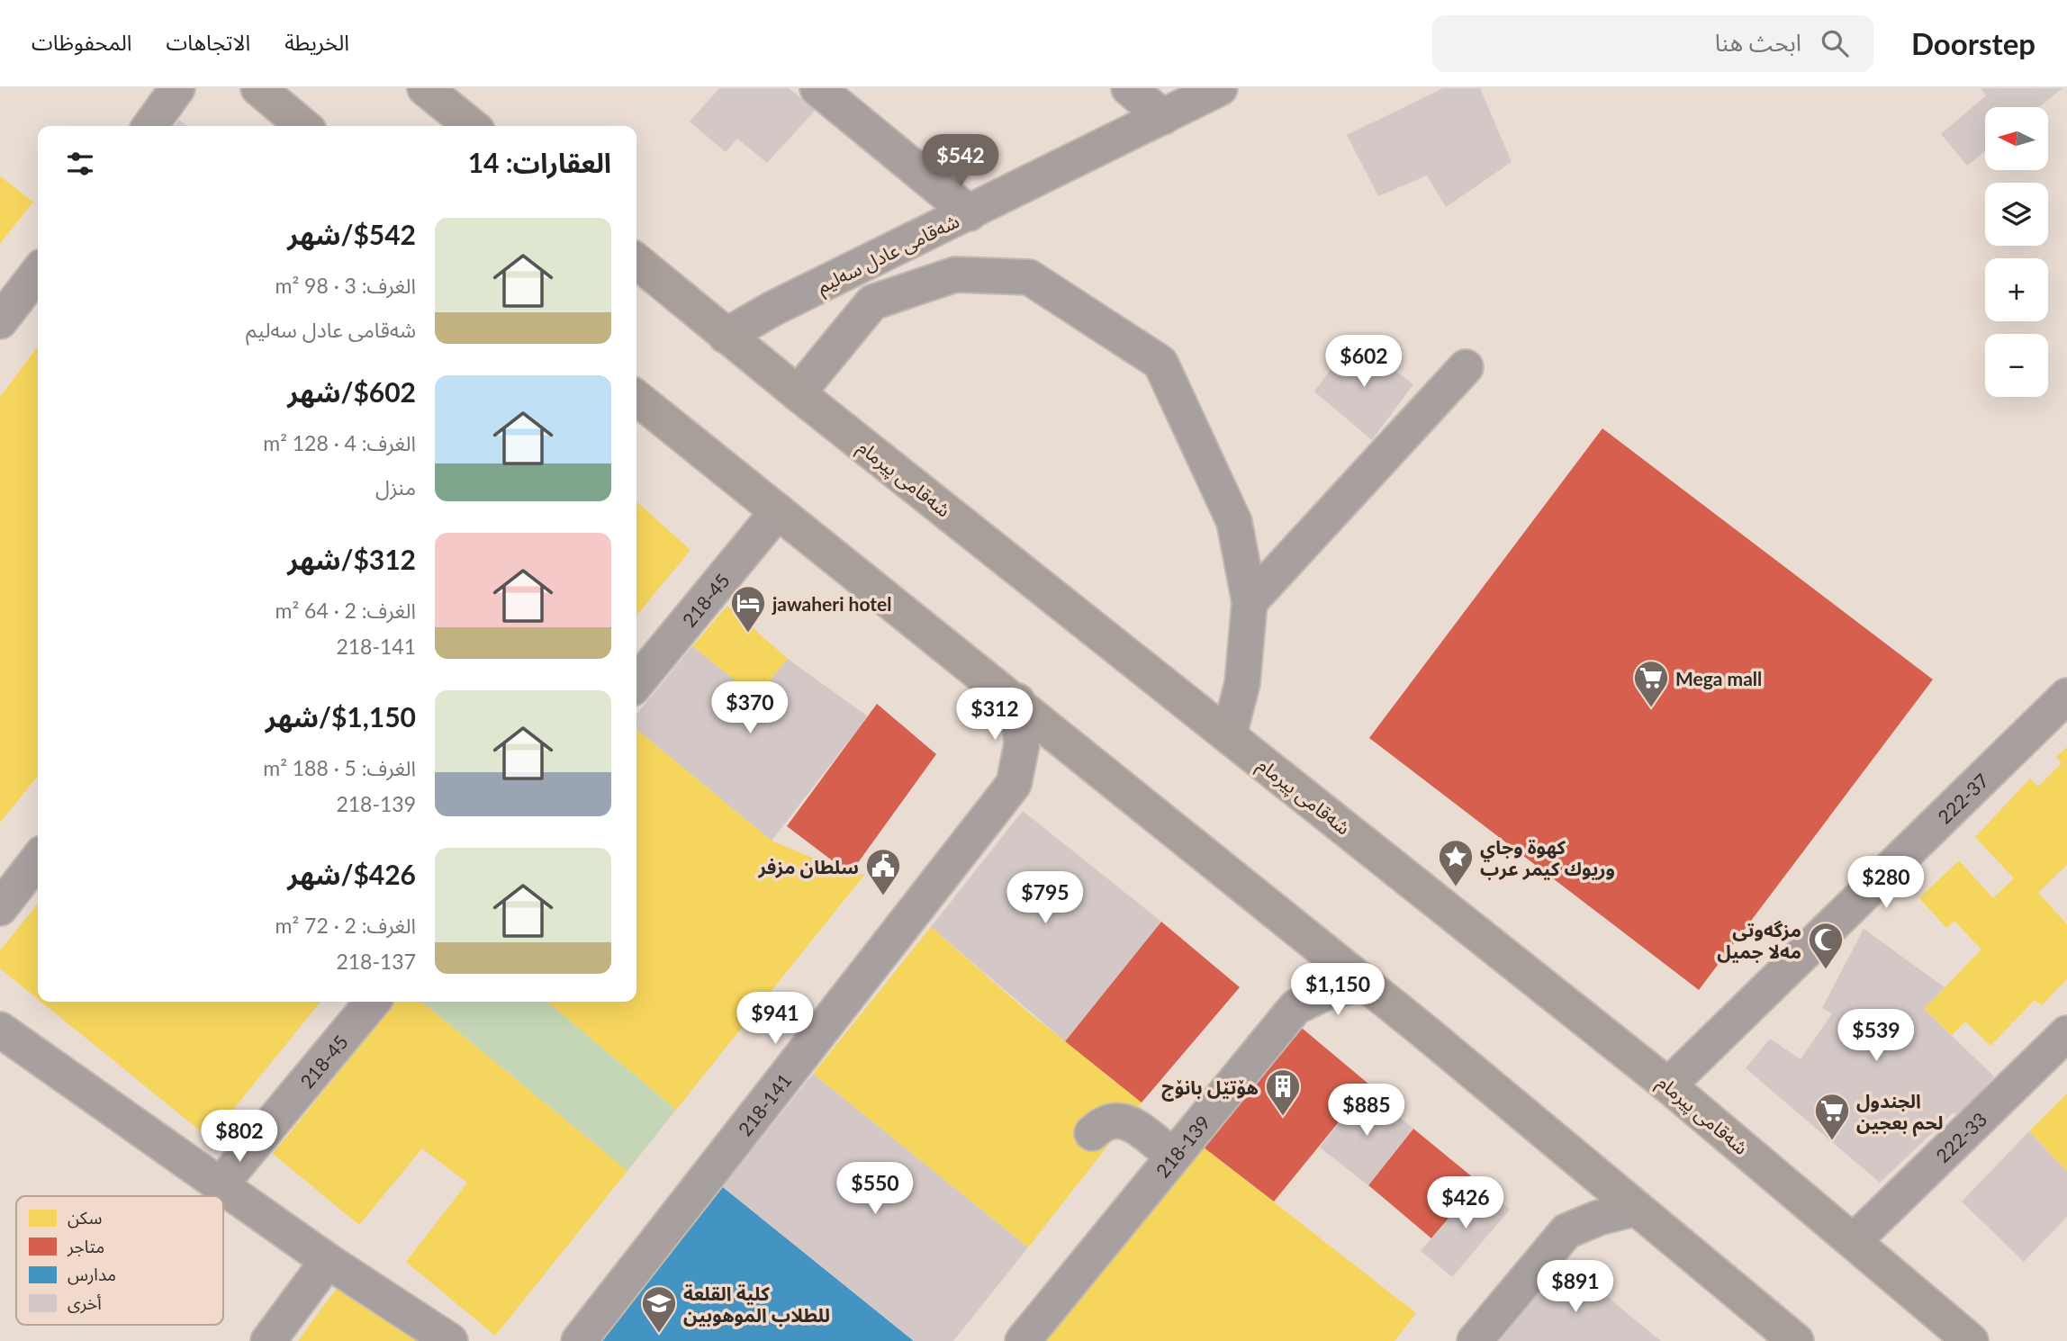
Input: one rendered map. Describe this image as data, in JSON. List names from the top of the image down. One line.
{"streets":{"highway":["شەقامی پیرمام"],"street":["شەقامی عادل سەلیم","218-45","222-37","218-141","222-33","218-139"]},"crossings":[["شەقامی عادل سەلیم","شەقامی پیرمام"],["شەقامی پیرمام","222-37"],["شەقامی پیرمام","222-33"]],"places":{"hotel":["jawaheri hotel"],"supermarket":["Mega mall","الجندول لحم بعجين"],"place":["كهوة وجاي وريوك كيمر عرب"],"public building":["سلطان مزفر"],"mosque":["مزگەوتی مەلا جمیل"],"building":["هۆتێل بانۆج"],"school or university":["کلیة القلعة للطلاب الموهوبین"]},"legend":["سكن","متاجر","مدارس","أخرى"],"north":"left","page":{"header":"Doorstep","search":"ابحث هنا","nav":["الخريطة","الاتجاهات","المحفوظات"],"map_buttons":["+","−"],"heading":"العقارات: 14","price":["$542","$602","$370","$312","$280","$795","$1,150","$941","$539","$885","$802","$550","$426","$891"],"list":[{"name":"$542/شهر","note":"الغرف: 3 · 98 m² · شەقامی عادل سەلیم"},{"name":"$602/شهر","note":"الغرف: 4 · 128 m² · منزل"},{"name":"$312/شهر","note":"الغرف: 2 · 64 m² · 218-141"},{"name":"$1,150/شهر","note":"الغرف: 5 · 188 m² · 218-139"},{"name":"$426/شهر","note":"الغرف: 2 · 72 m² · 218-137"}]}}
